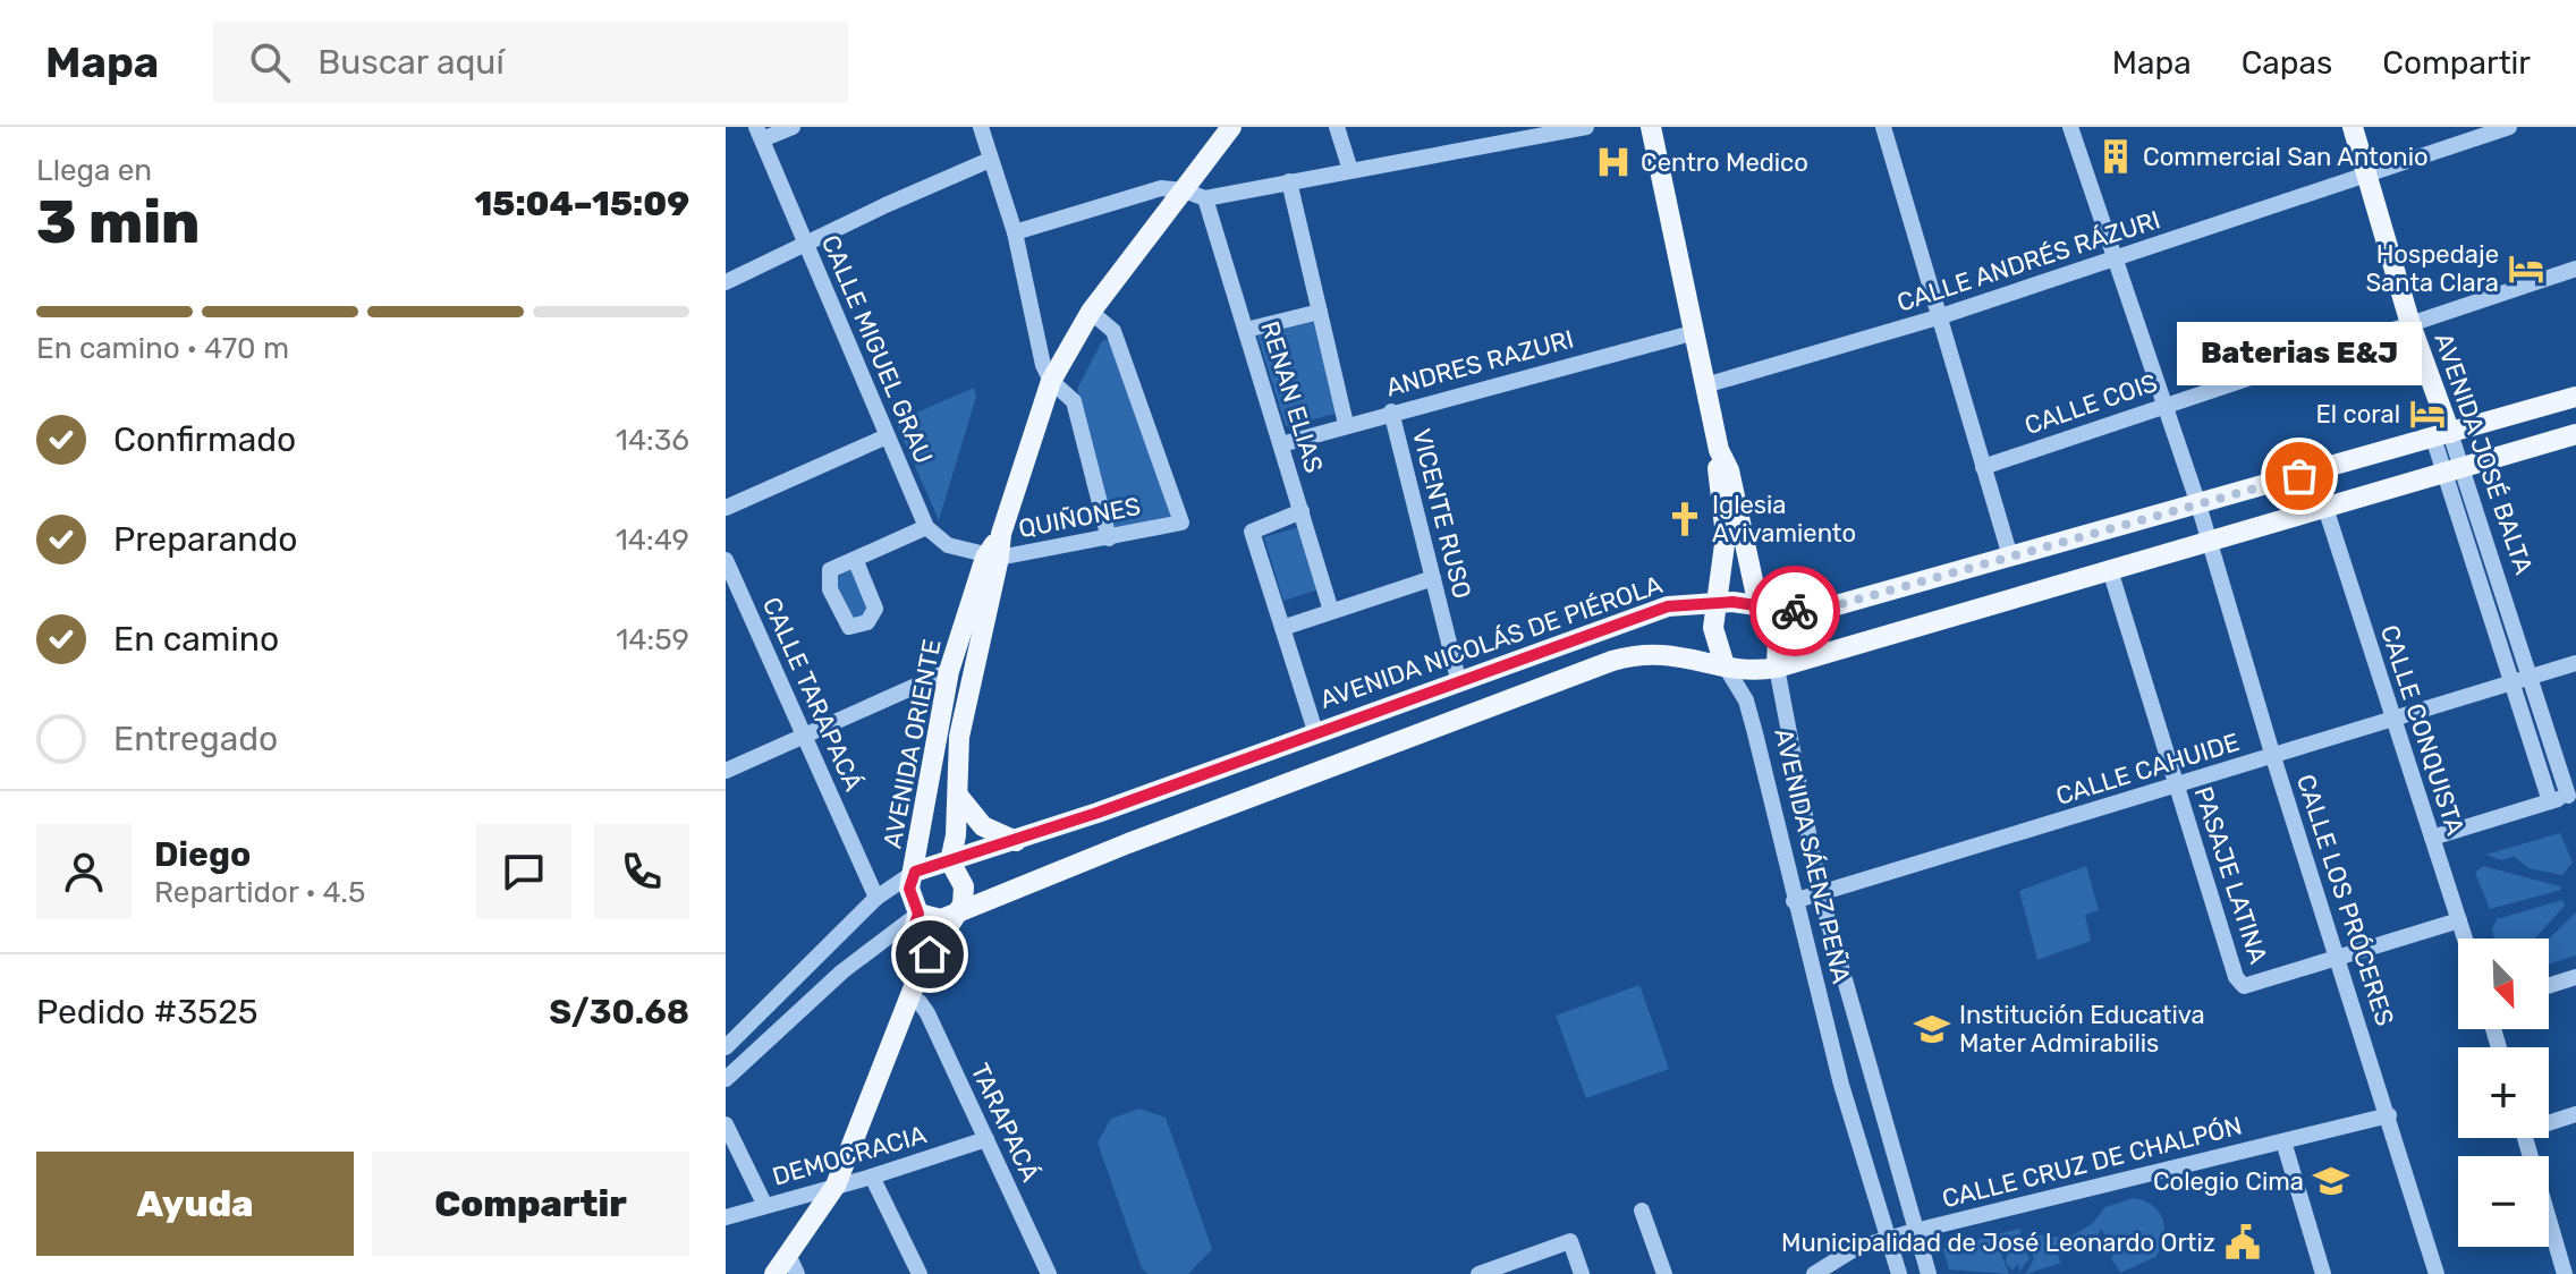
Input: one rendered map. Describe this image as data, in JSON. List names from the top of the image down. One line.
{"streets":{"main road":["AVENIDA JOSÉ BALTA","AVENIDA NICOLÁS DE PIÉROLA","AVENIDA ORIENTE","AVENIDA SÁENZ PEÑA"],"street":["CALLE ANDRÉS RÁZURI","CALLE MIGUEL GRAU","ANDRES RAZURI","RENAN ELIAS","CALLE COIS","VICENTE RUSO","QUIÑONES","CALLE TARAPACÁ","CALLE CONQUISTA","CALLE CAHUIDE","PASAJE LATINA","CALLE LOS PRÓCERES","TARAPACÁ","DEMOCRACIA","CALLE CRUZ DE CHALPÓN"]},"crossings":[["CALLE ANDRÉS RÁZURI","AVENIDA JOSÉ BALTA"],["CALLE ANDRÉS RÁZURI","AVENIDA SÁENZ PEÑA"],["CALLE ANDRÉS RÁZURI","CALLE LOS PRÓCERES"],["ANDRES RAZURI","RENAN ELIAS"],["ANDRES RAZURI","VICENTE RUSO"],["ANDRES RAZURI","AVENIDA SÁENZ PEÑA"],["CALLE COIS","AVENIDA JOSÉ BALTA"],["CALLE COIS","CALLE LOS PRÓCERES"],["AVENIDA JOSÉ BALTA","AVENIDA NICOLÁS DE PIÉROLA"],["AVENIDA JOSÉ BALTA","CALLE CAHUIDE"],["VICENTE RUSO","AVENIDA NICOLÁS DE PIÉROLA"],["QUIÑONES","AVENIDA ORIENTE"],["AVENIDA NICOLÁS DE PIÉROLA","CALLE TARAPACÁ"],["AVENIDA NICOLÁS DE PIÉROLA","AVENIDA ORIENTE"],["AVENIDA NICOLÁS DE PIÉROLA","AVENIDA SÁENZ PEÑA"],["AVENIDA NICOLÁS DE PIÉROLA","CALLE LOS PRÓCERES"],["CALLE CONQUISTA","CALLE CAHUIDE"],["CALLE CAHUIDE","AVENIDA SÁENZ PEÑA"],["CALLE CAHUIDE","PASAJE LATINA"],["CALLE CAHUIDE","CALLE LOS PRÓCERES"],["AVENIDA SÁENZ PEÑA","CALLE CRUZ DE CHALPÓN"],["PASAJE LATINA","CALLE LOS PRÓCERES"],["CALLE LOS PRÓCERES","CALLE CRUZ DE CHALPÓN"],["TARAPACÁ","DEMOCRACIA"]],"places":{"building":["Commercial San Antonio"],"hospital":["Centro Medico"],"hotel":["Hospedaje Santa Clara","El coral"],"other":["Baterias E&J"],"church":["Iglesia Avivamiento"],"school or university":["Institución Educativa Mater Admirabilis","Colegio Cima"],"public building":["Municipalidad de José Leonardo Ortiz"]},"north":"bottom right","page":{"header":"Mapa","search":"Buscar aquí","nav":["Mapa","Capas","Compartir"],"heading":["3 min","Llega en","15:04–15:09"],"panel":["Diego","Repartidor · 4.5","Pedido #3525","S/30.68"],"bar":"En camino · 470 m","bubble":"Baterias E&J","list":[["Confirmado","14:36"],["Preparando","14:49"],["En camino","14:59"],"Entregado"],"map_buttons":["+","−"],"buttons":["Ayuda","Compartir"]}}
